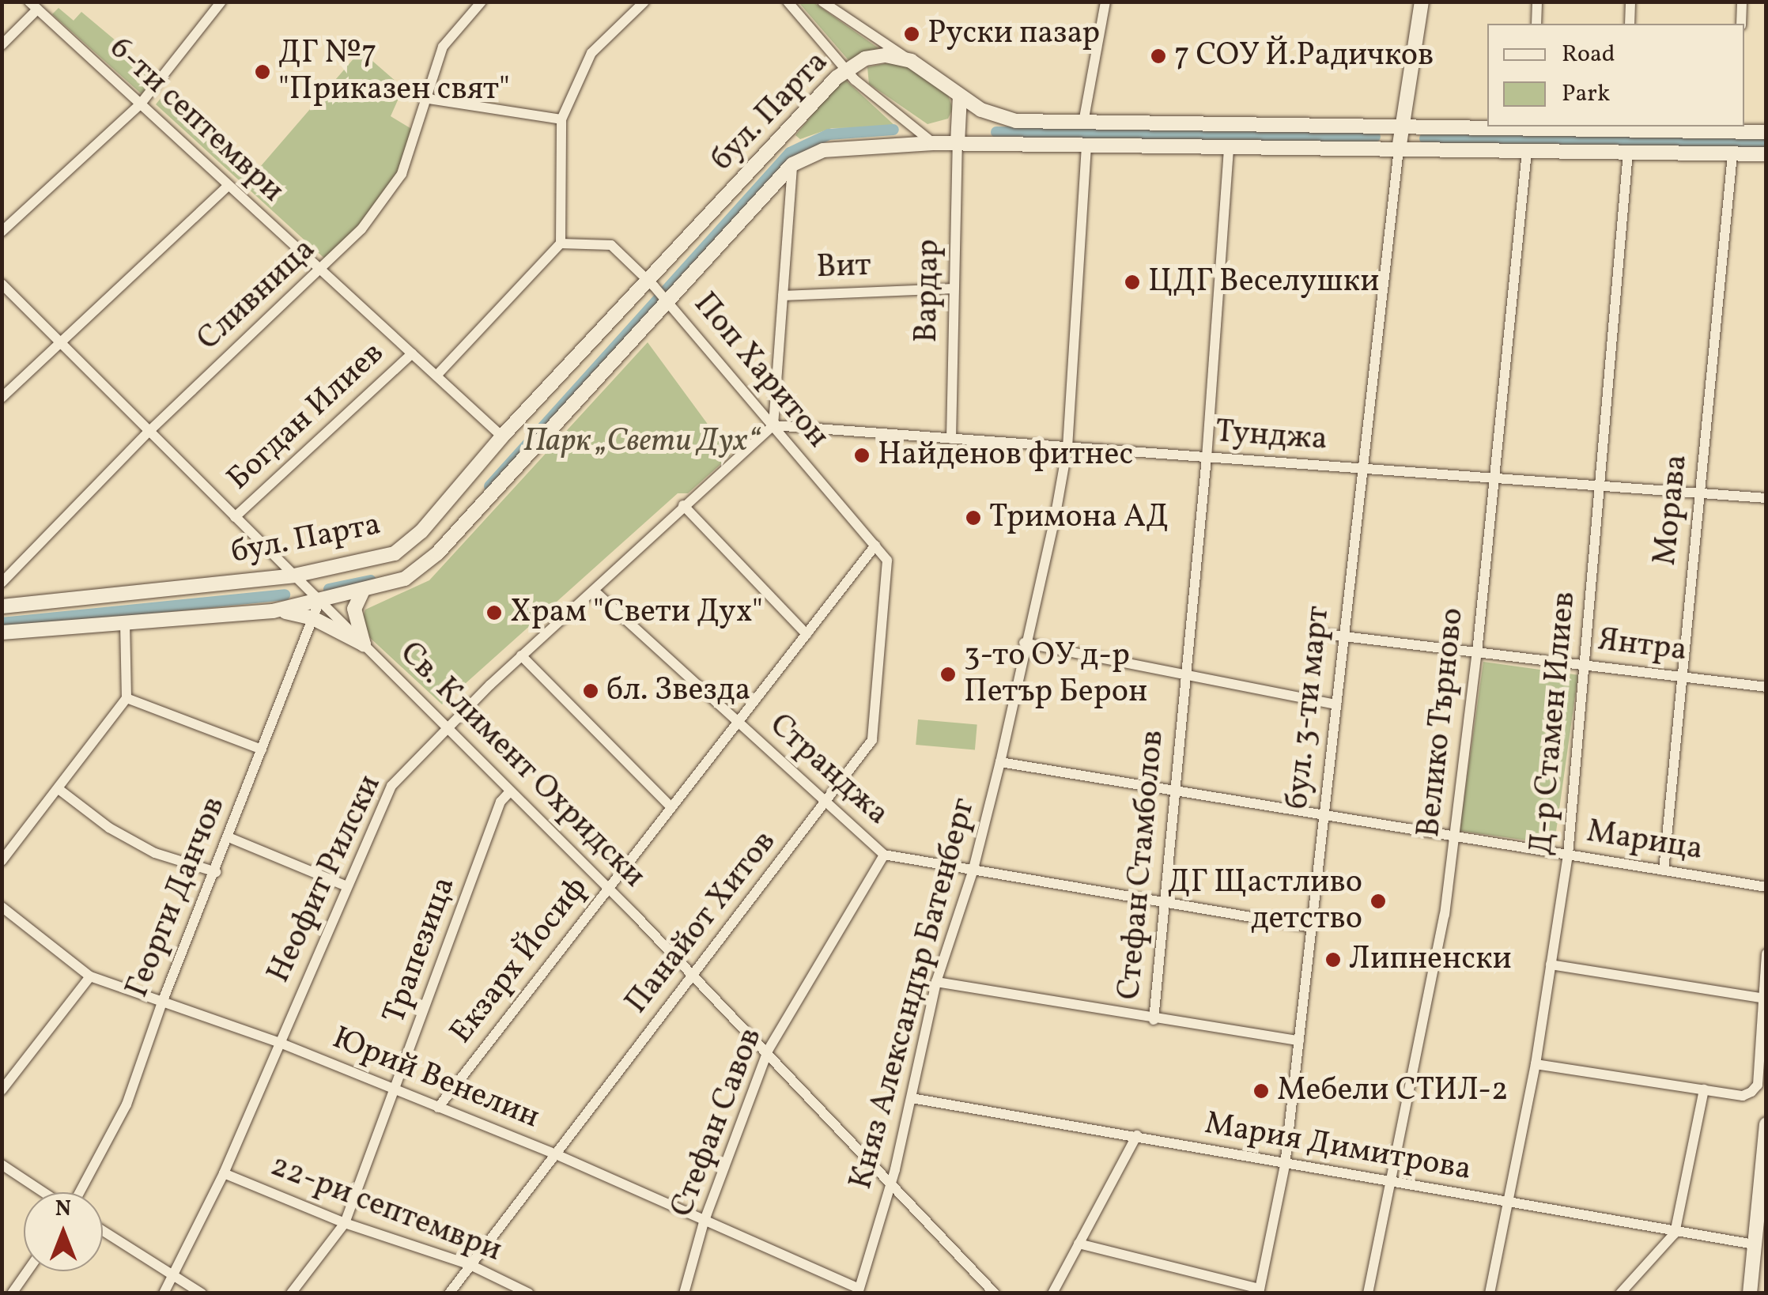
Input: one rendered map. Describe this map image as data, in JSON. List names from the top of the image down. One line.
{"streets":{"main road":["бул. Парта","бул. 3-ти март"],"street":["6-ти септември","Вит","Вардар","Сливница","Поп Харитон","Богдан Илиев","Тунджа","Морава","Янтра","Велико Търново","Д-р Стамен Илиев","Св. Климент Охридски","Странджа","Марица","Стефан Стамболов","Неофит Рилски","Георги Данчов","Панайот Хитов","Трапезица","Екзарх Йосиф","Княз Александър Батенберг","Юрий Венелин","Стефан Савов","Мария Димитрова","22-ри септември"]},"crossings":[["бул. Парта","6-ти септември"],["бул. Парта","Вардар"],["бул. Парта","Поп Харитон"],["бул. Парта","Морава"],["бул. Парта","бул. 3-ти март"],["бул. Парта","Велико Търново"],["бул. Парта","Д-р Стамен Илиев"],["бул. Парта","Св. Климент Охридски"],["бул. Парта","Стефан Стамболов"],["бул. Парта","Георги Данчов"],["бул. Парта","Княз Александър Батенберг"],["6-ти септември","Сливница"],["6-ти септември","Богдан Илиев"],["Вит","Вардар"],["Вардар","Тунджа"],["Сливница","Св. Климент Охридски"],["Поп Харитон","Тунджа"],["Поп Харитон","Неофит Рилски"],["Поп Харитон","Панайот Хитов"],["Поп Харитон","Екзарх Йосиф"],["Богдан Илиев","Св. Климент Охридски"],["Тунджа","Морава"],["Тунджа","бул. 3-ти март"],["Тунджа","Велико Търново"],["Тунджа","Д-р Стамен Илиев"],["Тунджа","Стефан Стамболов"],["Тунджа","Неофит Рилски"],["Тунджа","Княз Александър Батенберг"],["Морава","Янтра"],["Морава","Марица"],["Янтра","бул. 3-ти март"],["Янтра","Велико Търново"],["Янтра","Д-р Стамен Илиев"],["бул. 3-ти март","Странджа"],["бул. 3-ти март","Марица"],["бул. 3-ти март","Мария Димитрова"],["Велико Търново","Марица"],["Велико Търново","Мария Димитрова"],["Д-р Стамен Илиев","Марица"],["Д-р Стамен Илиев","Мария Димитрова"],["Св. Климент Охридски","Неофит Рилски"],["Св. Климент Охридски","Георги Данчов"],["Св. Климент Охридски","Панайот Хитов"],["Св. Климент Охридски","Трапезица"],["Св. Климент Охридски","Екзарх Йосиф"],["Св. Климент Охридски","Княз Александър Батенберг"],["Св. Климент Охридски","Стефан Савов"],["Странджа","Стефан Стамболов"],["Странджа","Неофит Рилски"],["Странджа","Панайот Хитов"],["Странджа","Екзарх Йосиф"],["Странджа","Княз Александър Батенберг"],["Странджа","Стефан Савов"],["Марица","Стефан Стамболов"],["Марица","Княз Александър Батенберг"],["Неофит Рилски","Юрий Венелин"],["Неофит Рилски","22-ри септември"],["Георги Данчов","Юрий Венелин"],["Панайот Хитов","Екзарх Йосиф"],["Панайот Хитов","Юрий Венелин"],["Панайот Хитов","22-ри септември"],["Трапезица","Юрий Венелин"],["Трапезица","22-ри септември"],["Екзарх Йосиф","Юрий Венелин"],["Княз Александър Батенберг","Юрий Венелин"],["Княз Александър Батенберг","Мария Димитрова"],["Юрий Венелин","Стефан Савов"]],"parks":["Парк „Свети Дух“"],"places":["Руски пазар","7 СОУ Й.Радичков","ДГ №7 \"Приказен свят\"","ЦДГ Веселушки","Найденов фитнес","Тримона АД","Храм \"Свети Дух\"","3-то ОУ д-р Петър Берон","бл. Звезда","ДГ Щастливо детство","Липненски","Мебели СТИЛ-2"],"legend":["Road","Park"],"north":"top"}
